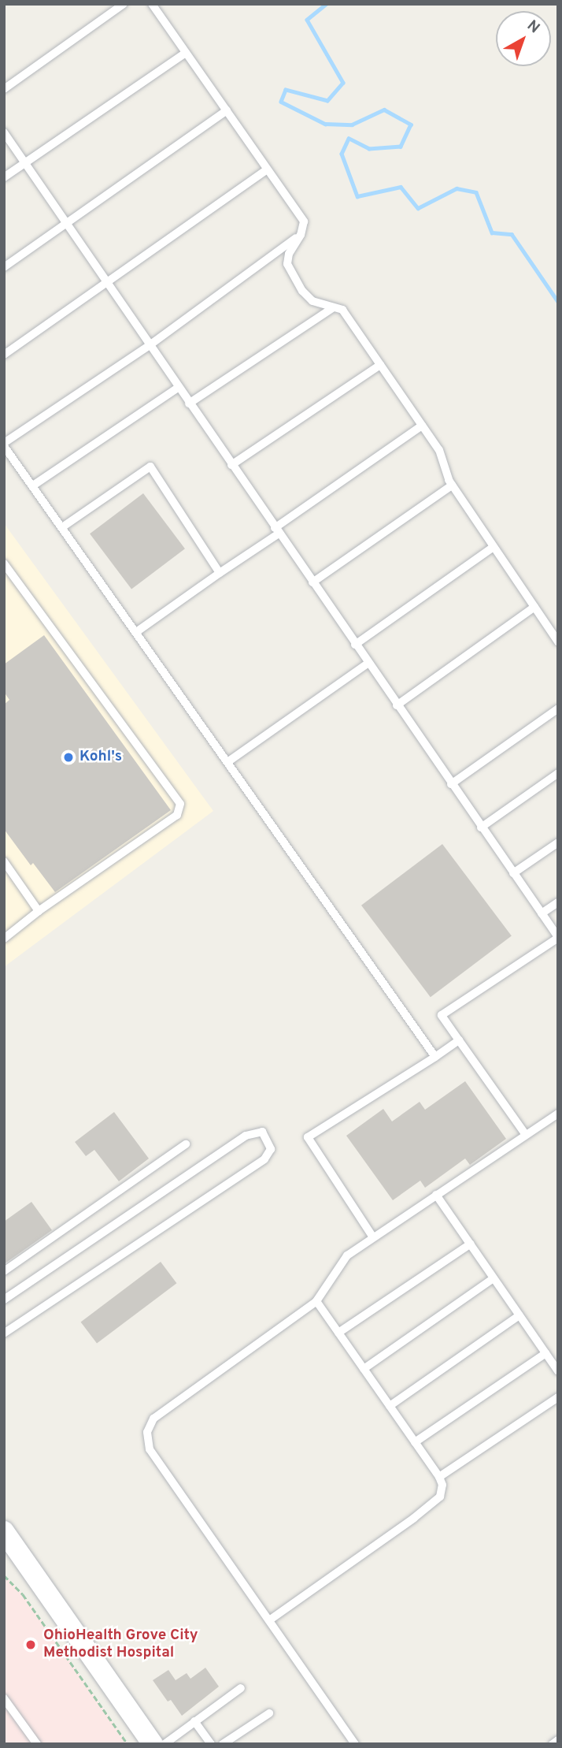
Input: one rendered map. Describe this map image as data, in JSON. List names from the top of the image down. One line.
{"places":["Kohl's","OhioHealth Grove City Methodist Hospital"],"north":"top right"}
